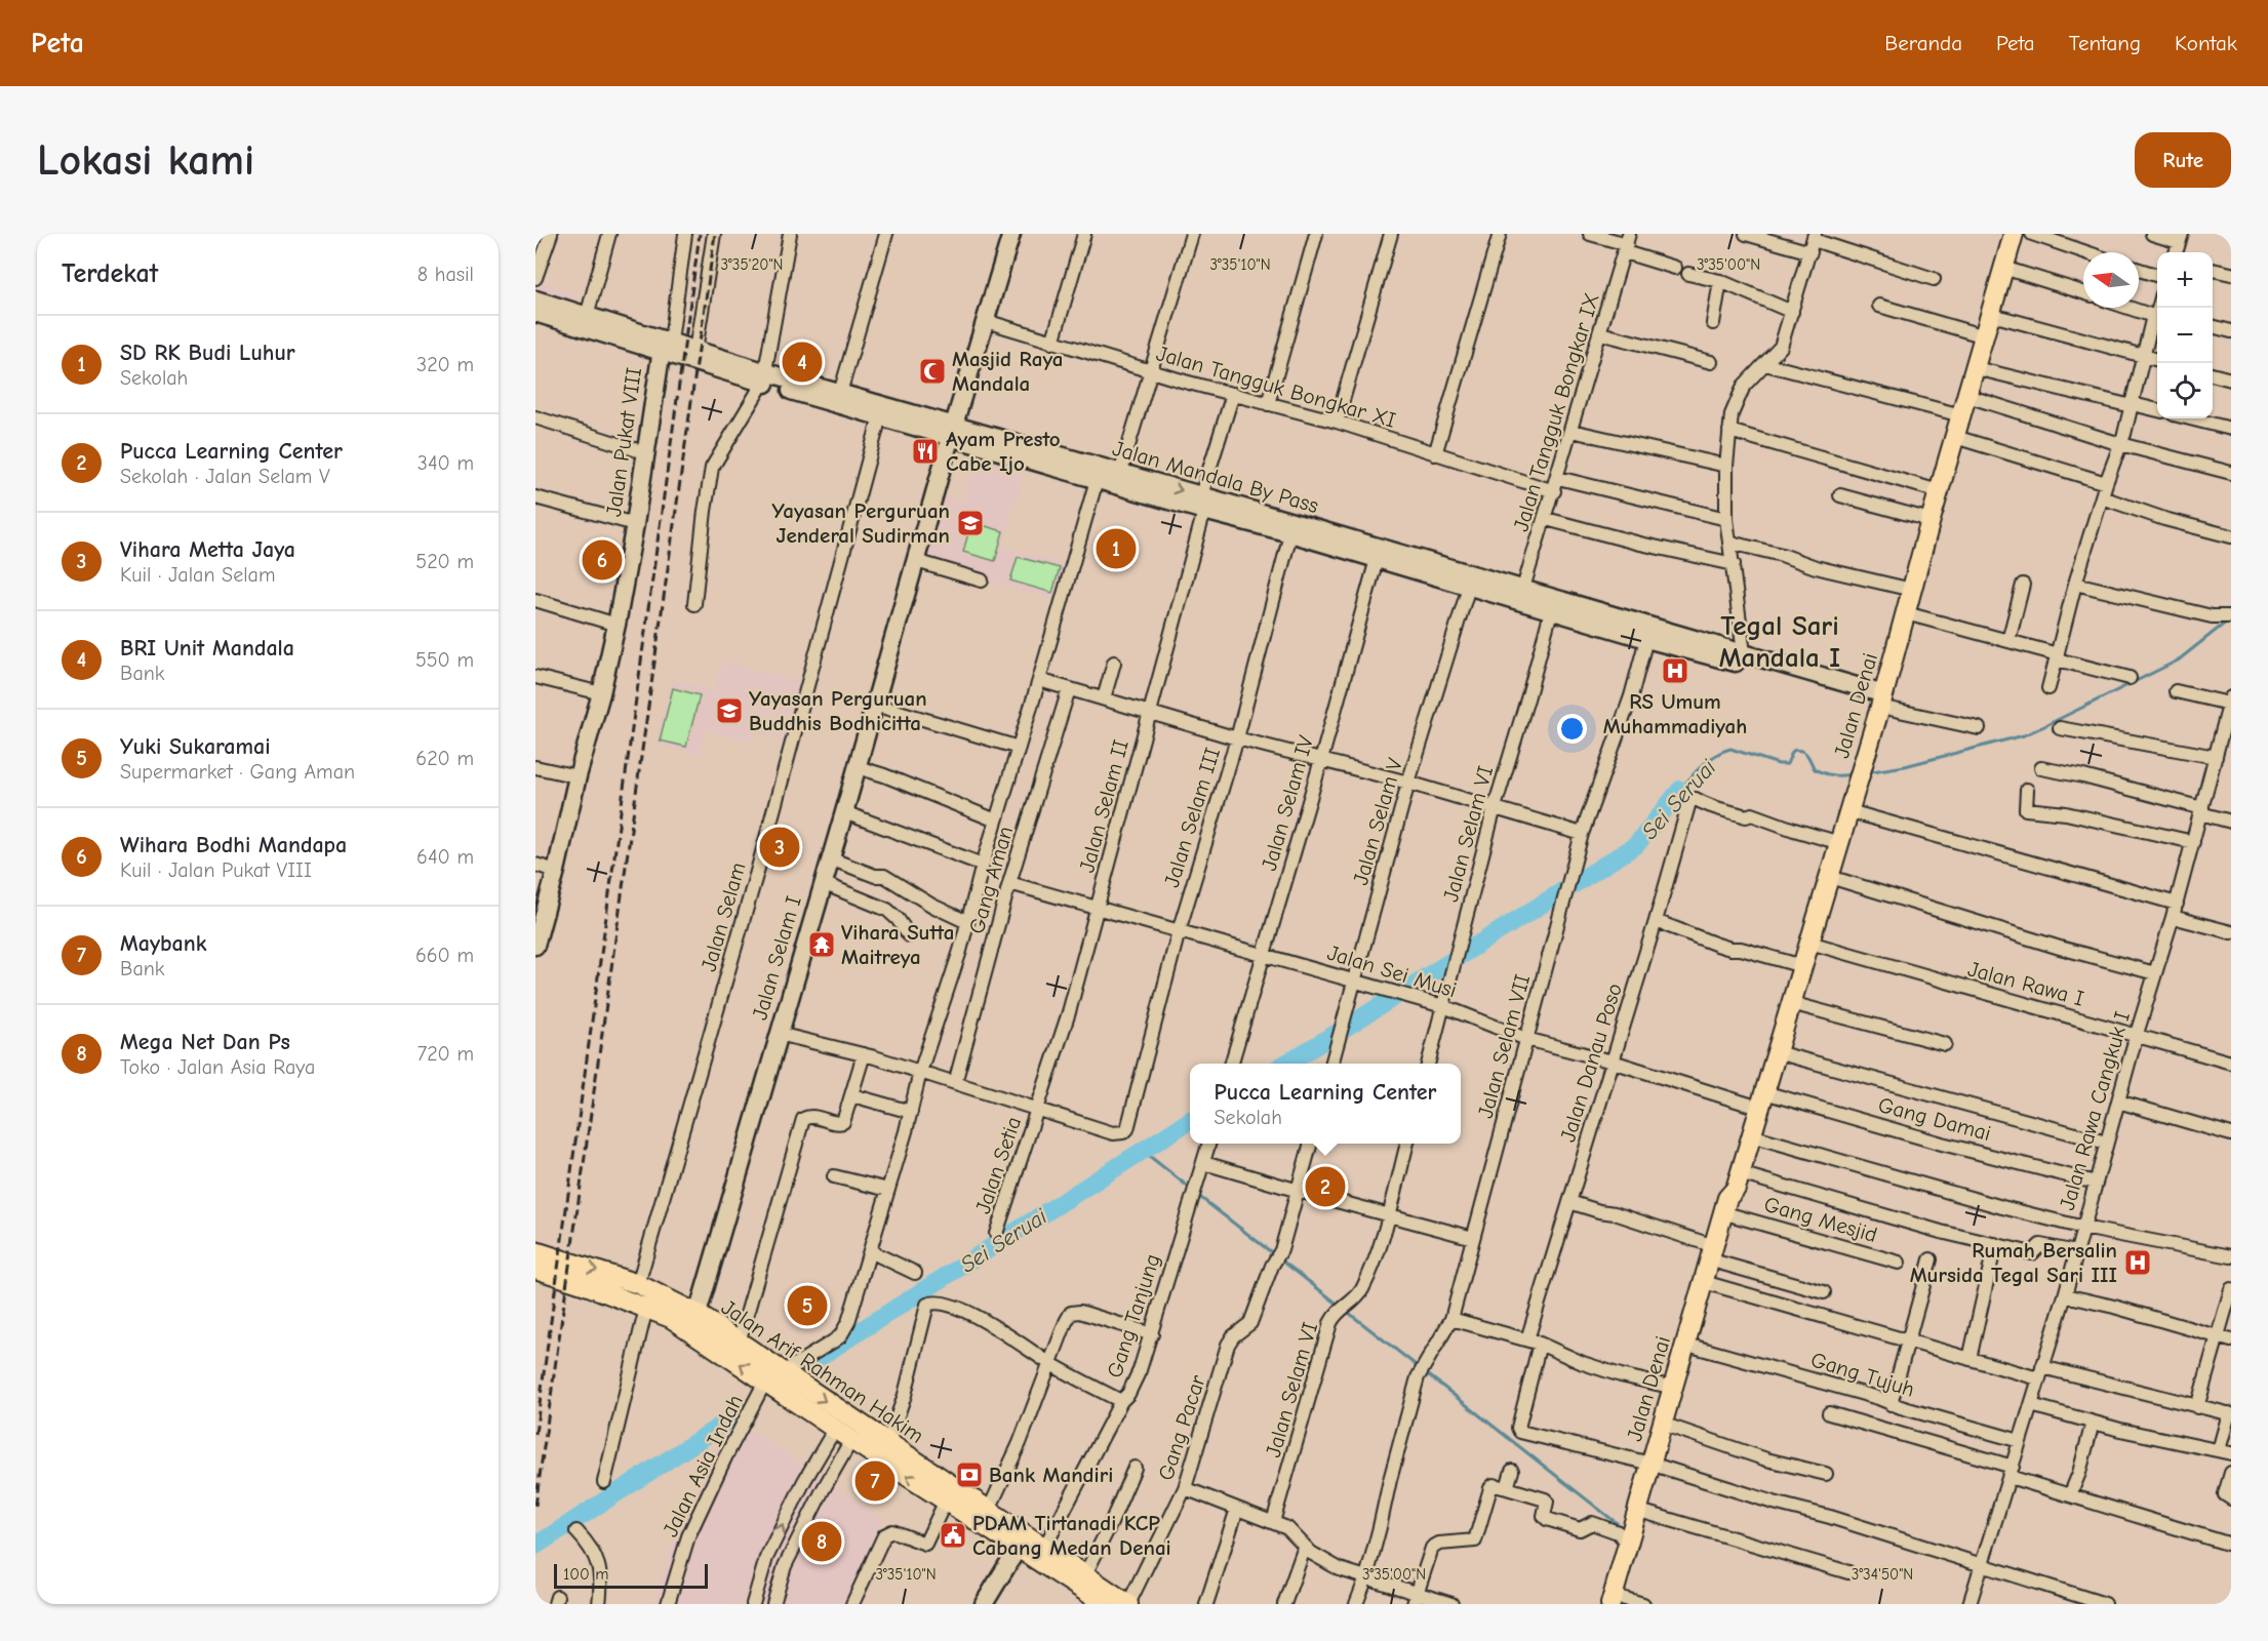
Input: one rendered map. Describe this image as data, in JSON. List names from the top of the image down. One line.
{"streets":{"main road":["Jalan Denai","Jalan Arif Rahman Hakim"],"street":["Jalan Tangguk Bongkar XI","Jalan Tangguk Bongkar IX","Jalan Pukat VIII","Jalan Mandala By Pass","Jalan Selam IV","Jalan Selam II","Jalan Selam III","Jalan Selam V","Jalan Selam VI","Gang Aman","Jalan Selam","Jalan Selam I","Jalan Sei Musi","Jalan Rawa I","Jalan Selam VII","Jalan Danau Poso","Jalan Rawa Cangkuk I","Gang Damai","Jalan Setia","Gang Mesjid","Gang Tanjung","Gang Tujuh","Gang Pacar","Jalan Asia Indah"]},"crossings":[["Jalan Tangguk Bongkar XI","Jalan Tangguk Bongkar IX"],["Jalan Tangguk Bongkar XI","Jalan Selam II"],["Jalan Tangguk Bongkar XI","Jalan Selam I"],["Jalan Tangguk Bongkar IX","Jalan Mandala By Pass"],["Jalan Pukat VIII","Jalan Mandala By Pass"],["Jalan Mandala By Pass","Jalan Denai"],["Jalan Mandala By Pass","Jalan Selam IV"],["Jalan Mandala By Pass","Jalan Selam II"],["Jalan Mandala By Pass","Jalan Selam III"],["Jalan Mandala By Pass","Jalan Selam V"],["Jalan Mandala By Pass","Jalan Selam VI"],["Jalan Mandala By Pass","Jalan Selam"],["Jalan Mandala By Pass","Jalan Selam I"],["Jalan Mandala By Pass","Jalan Selam VII"],["Jalan Denai","Jalan Sei Musi"],["Jalan Denai","Jalan Rawa I"],["Jalan Denai","Jalan Danau Poso"],["Jalan Denai","Gang Damai"],["Jalan Denai","Gang Mesjid"],["Jalan Denai","Gang Tujuh"],["Jalan Selam IV","Jalan Sei Musi"],["Jalan Selam II","Jalan Selam III"],["Jalan Selam II","Jalan Sei Musi"],["Jalan Selam II","Jalan Setia"],["Jalan Selam III","Jalan Sei Musi"],["Jalan Selam III","Jalan Setia"],["Jalan Selam V","Jalan Sei Musi"],["Jalan Selam VI","Jalan Sei Musi"],["Gang Aman","Jalan Sei Musi"],["Jalan Selam","Jalan Arif Rahman Hakim"],["Jalan Selam I","Jalan Arif Rahman Hakim"],["Jalan Sei Musi","Jalan Selam VII"],["Jalan Sei Musi","Jalan Danau Poso"],["Jalan Sei Musi","Gang Damai"],["Jalan Rawa I","Jalan Rawa Cangkuk I"],["Jalan Rawa Cangkuk I","Gang Damai"],["Jalan Rawa Cangkuk I","Gang Tujuh"],["Gang Tanjung","Jalan Arif Rahman Hakim"],["Jalan Arif Rahman Hakim","Gang Pacar"],["Jalan Arif Rahman Hakim","Jalan Asia Indah"]],"districts":["Tegal Sari Mandala I"],"water":["Sei Seruai"],"places":{"mosque":["Masjid Raya Mandala"],"restaurant":["Ayam Presto Cabe Ijo"],"school or university":["Yayasan Perguruan Jenderal Sudirman","Yayasan Perguruan Buddhis Bodhicitta"],"hospital":["RS Umum Muhammadiyah","Rumah Bersalin Mursida Tegal Sari III"],"temple":["Vihara Sutta Maitreya"],"bank":["Bank Mandiri"],"public building":["PDAM Tirtanadi KCP Cabang Medan Denai"]},"scale_bar":"100 m","north":"left","page":{"header":"Peta","nav":["Beranda","Peta","Tentang","Kontak"],"buttons":"Rute","title":"Lokasi kami","heading":["Terdekat","8 hasil"],"map_buttons":["+","−"],"list":[{"mark":"1","name":"SD RK Budi Luhur","note":"Sekolah","value":"320 m"},{"mark":"2","name":"Pucca Learning Center","note":"Sekolah · Jalan Selam V","value":"340 m"},{"mark":"3","name":"Vihara Metta Jaya","note":"Kuil · Jalan Selam","value":"520 m"},{"mark":"4","name":"BRI Unit Mandala","note":"Bank","value":"550 m"},{"mark":"5","name":"Yuki Sukaramai","note":"Supermarket · Gang Aman","value":"620 m"},{"mark":"6","name":"Wihara Bodhi Mandapa","note":"Kuil · Jalan Pukat VIII","value":"640 m"},{"mark":"7","name":"Maybank","note":"Bank","value":"660 m"},{"mark":"8","name":"Mega Net Dan Ps","note":"Toko · Jalan Asia Raya","value":"720 m"}],"pins":["4","1","6","3","2","5","7","8"],"popup":["Pucca Learning Center","Sekolah"],"scale":"100 m"},"coordinates":["3°35'20\"N","3°35'10\"N","3°35'00\"N","3°34'50\"N"]}
